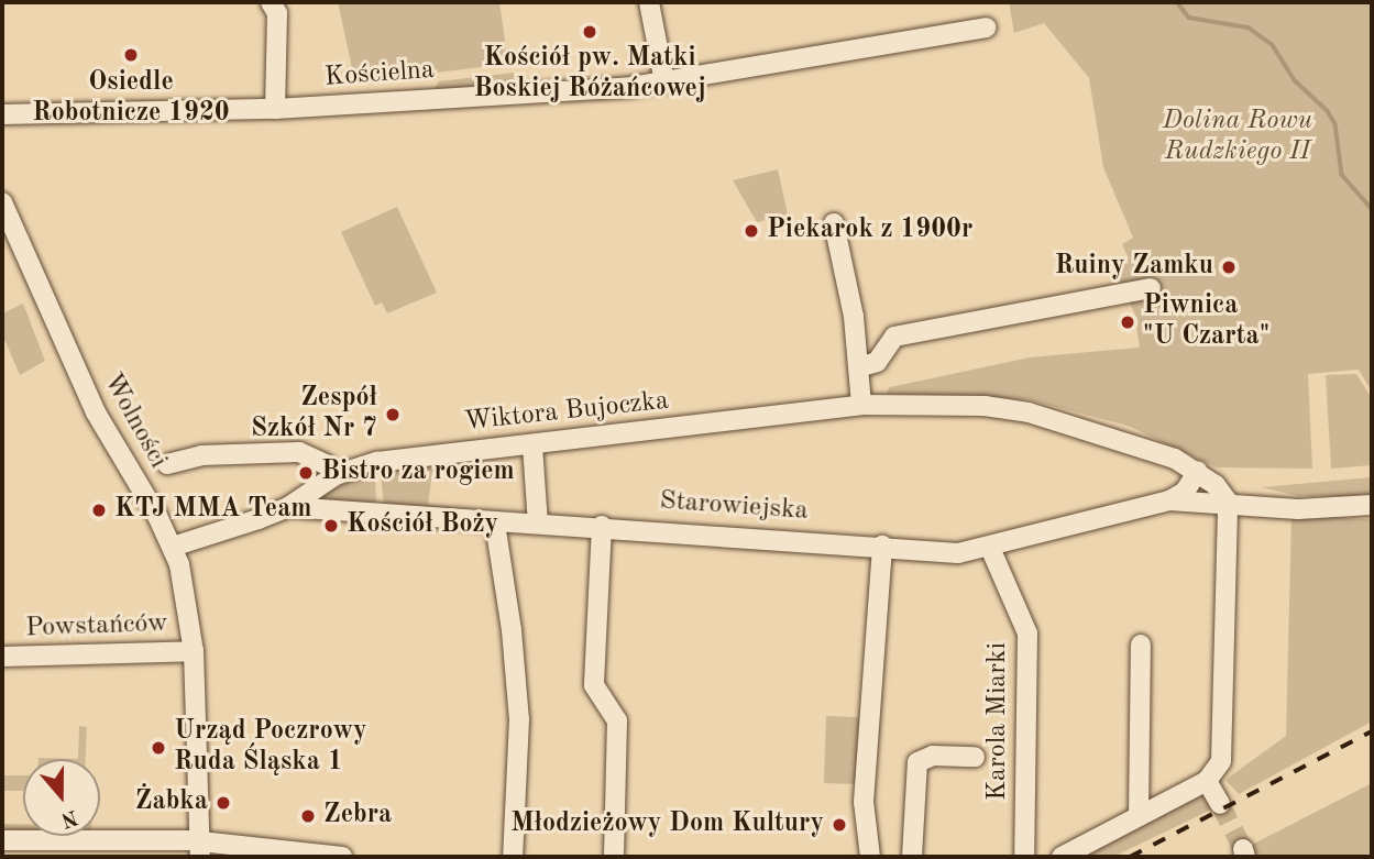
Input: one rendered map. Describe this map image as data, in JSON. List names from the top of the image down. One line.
{"streets":{"street":["Kościelna","Wiktora Bujoczka","Wolności","Starowiejska","Powstańców","Karola Miarki"]},"crossings":[["Wiktora Bujoczka","Starowiejska"],["Wolności","Powstańców"],["Starowiejska","Karola Miarki"]],"parks":["Dolina Rowu Rudzkiego II"],"places":["Kościół pw. Matki Boskiej Różańcowej","Osiedle Robotnicze 1920","Piekarok z 1900r","Ruiny Zamku","Piwnica \"U Czarta\"","Zespół Szkół Nr 7","Bistro za rogiem","KTJ MMA Team","Kościół Boży","Urząd Poczrowy Ruda Śląska 1","Żabka","Zebra","Młodzieżowy Dom Kultury"],"north":"bottom"}
